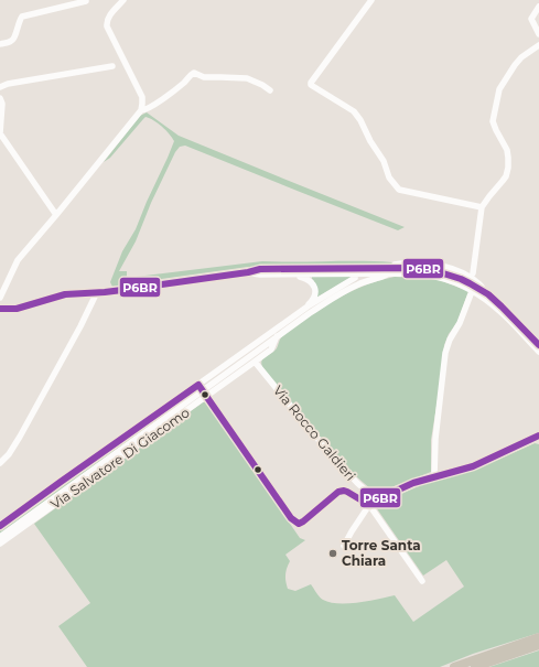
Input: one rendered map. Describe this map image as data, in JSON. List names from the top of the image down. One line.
{"streets":{"street":["Via Rocco Galdieri","Via Salvatore Di Giacomo"]},"crossings":[["Via Rocco Galdieri","Via Salvatore Di Giacomo"]],"places":["Torre Santa Chiara"],"lines":["transit line P6BR"]}
